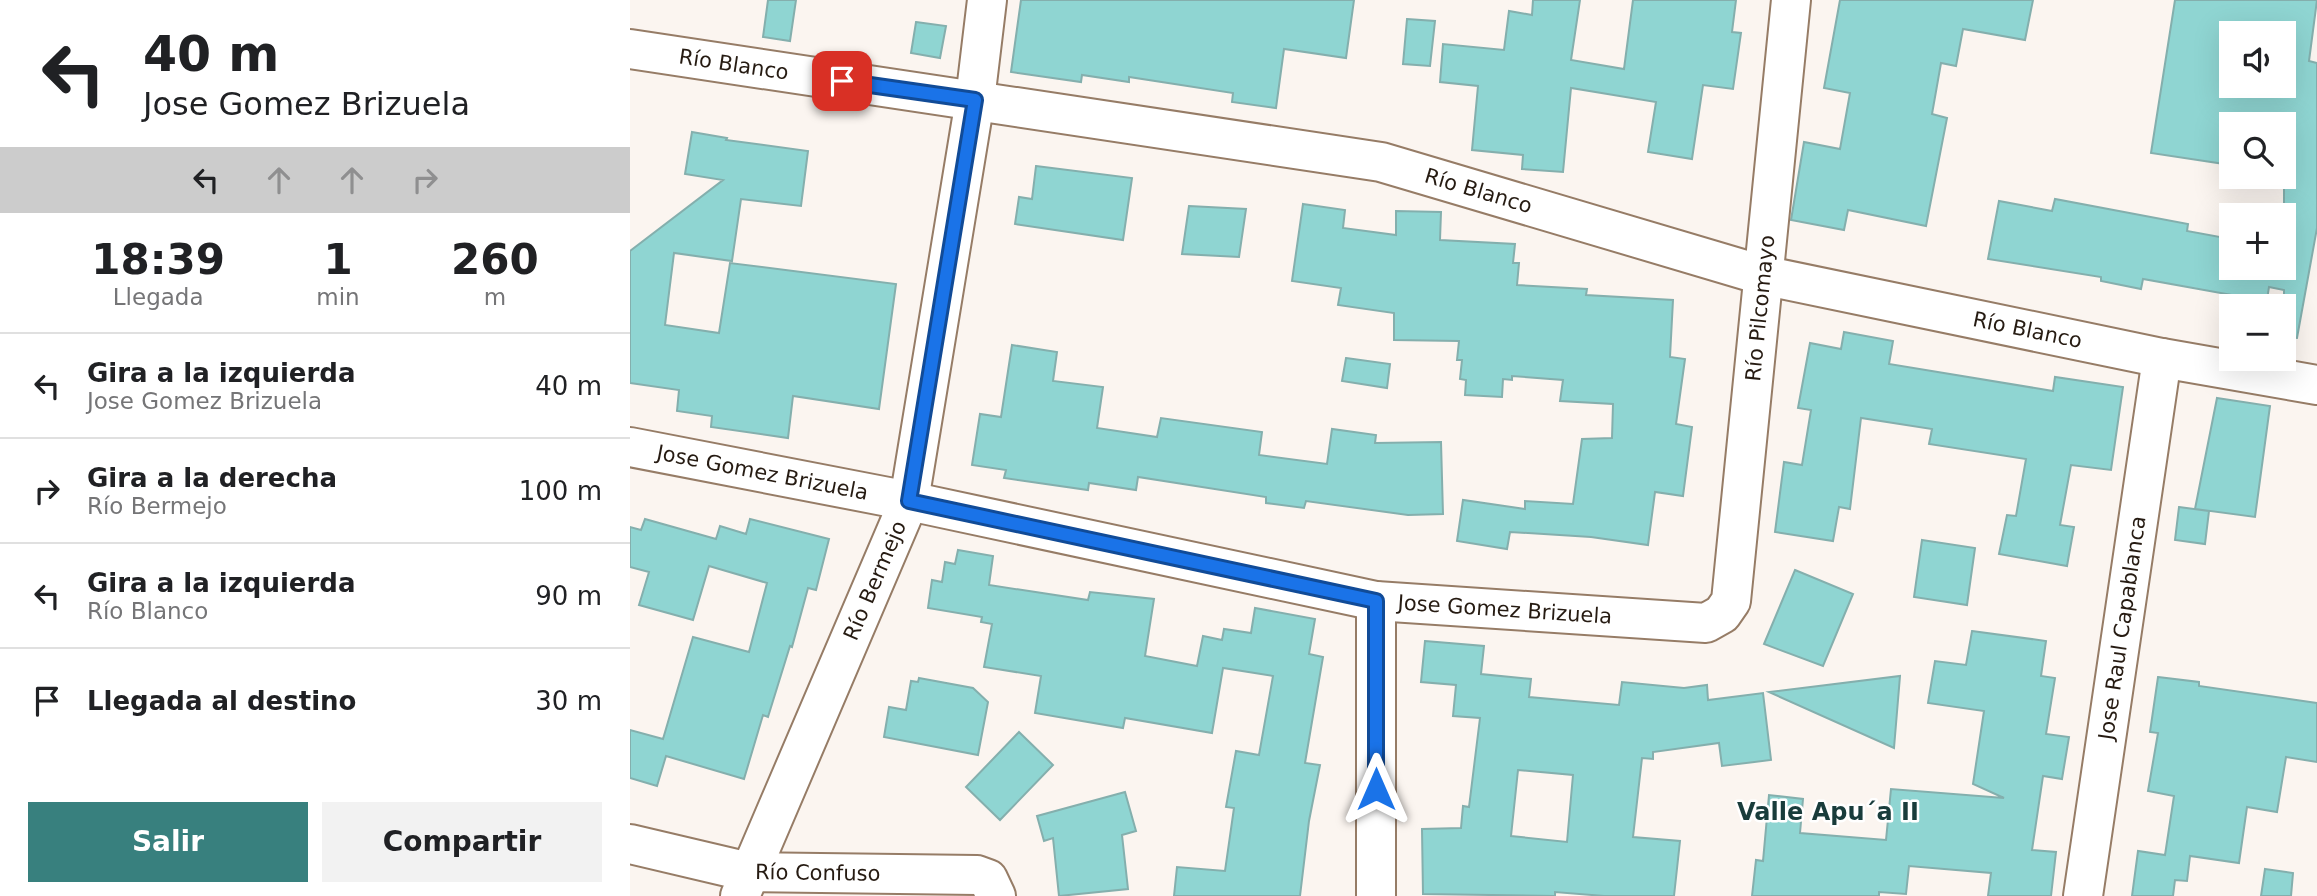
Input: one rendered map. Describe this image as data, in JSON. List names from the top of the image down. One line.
{"streets":{"street":["Río Blanco","Río Pilcomayo","Jose Gomez Brizuela","Río Bermejo","Jose Raul Capablanca","Río Confuso"]},"crossings":[["Río Blanco","Río Pilcomayo"],["Río Blanco","Río Bermejo"],["Río Blanco","Jose Raul Capablanca"],["Río Pilcomayo","Jose Gomez Brizuela"],["Jose Gomez Brizuela","Río Bermejo"],["Río Bermejo","Río Confuso"]],"districts":["Valle Apu´a II"],"page":{"turn":["40 m","Jose Gomez Brizuela"],"map_buttons":["+","−"],"eta":["18:39","Llegada","1","min","260","m"],"list":[{"name":"Gira a la izquierda","note":"Jose Gomez Brizuela","value":"40 m"},{"name":"Gira a la derecha","note":"Río Bermejo","value":"100 m"},{"name":"Gira a la izquierda","note":"Río Blanco","value":"90 m"},{"name":"Llegada al destino","value":"30 m"}],"buttons":["Salir","Compartir"]}}
